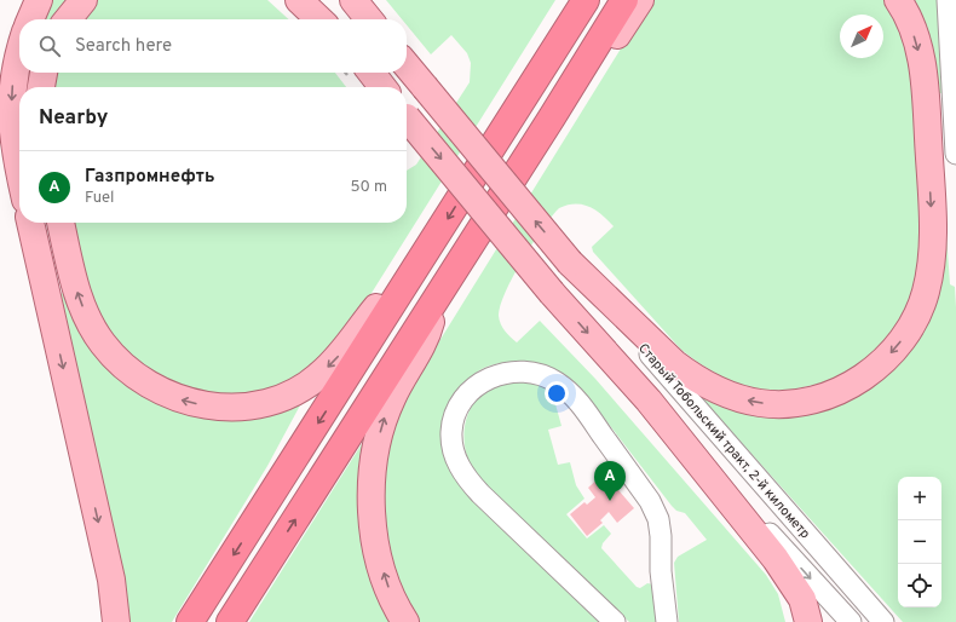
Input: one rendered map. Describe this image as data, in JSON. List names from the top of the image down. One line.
{"streets":{"main road":["Старый Тобольский тракт, 2-й километр"]},"north":"top right","page":{"search":"Search here","heading":"Nearby","list":[{"mark":"A","name":"Газпромнефть","note":"Fuel","value":"50 m"}],"pins":"A","map_buttons":["+","−"]}}
